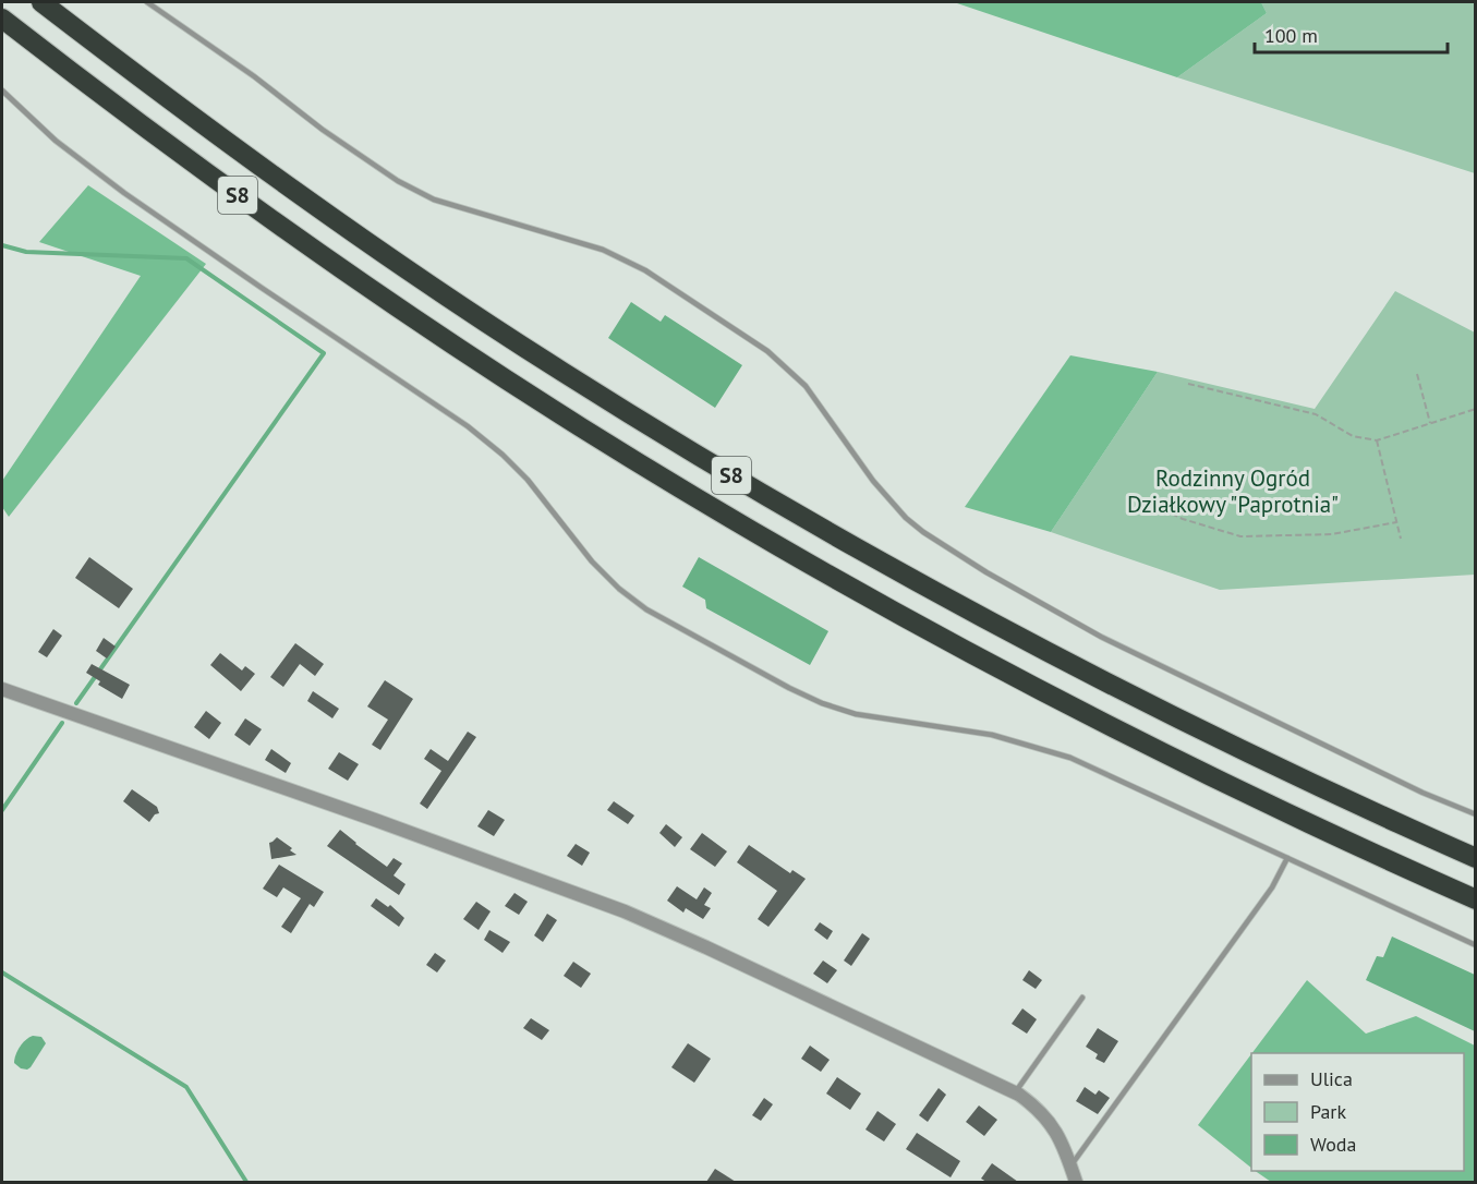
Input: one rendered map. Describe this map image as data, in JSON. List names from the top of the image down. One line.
{"streets":{"highway":["S8"]},"parks":["Rodzinny Ogród Działkowy \"Paprotnia\""],"legend":["Ulica","Park","Woda"],"scale_bar":"100 m"}
